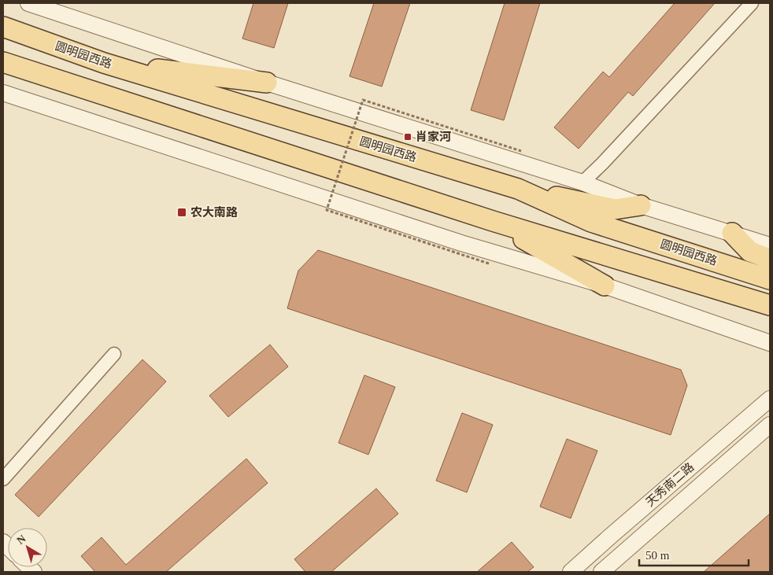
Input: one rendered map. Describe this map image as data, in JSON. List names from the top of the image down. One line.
{"streets":{"main road":["圆明园西路"],"street":["天秀南二路"]},"places":{"transit":["肖家河","农大南路"]},"scale_bar":"50 m","north":"top left"}
